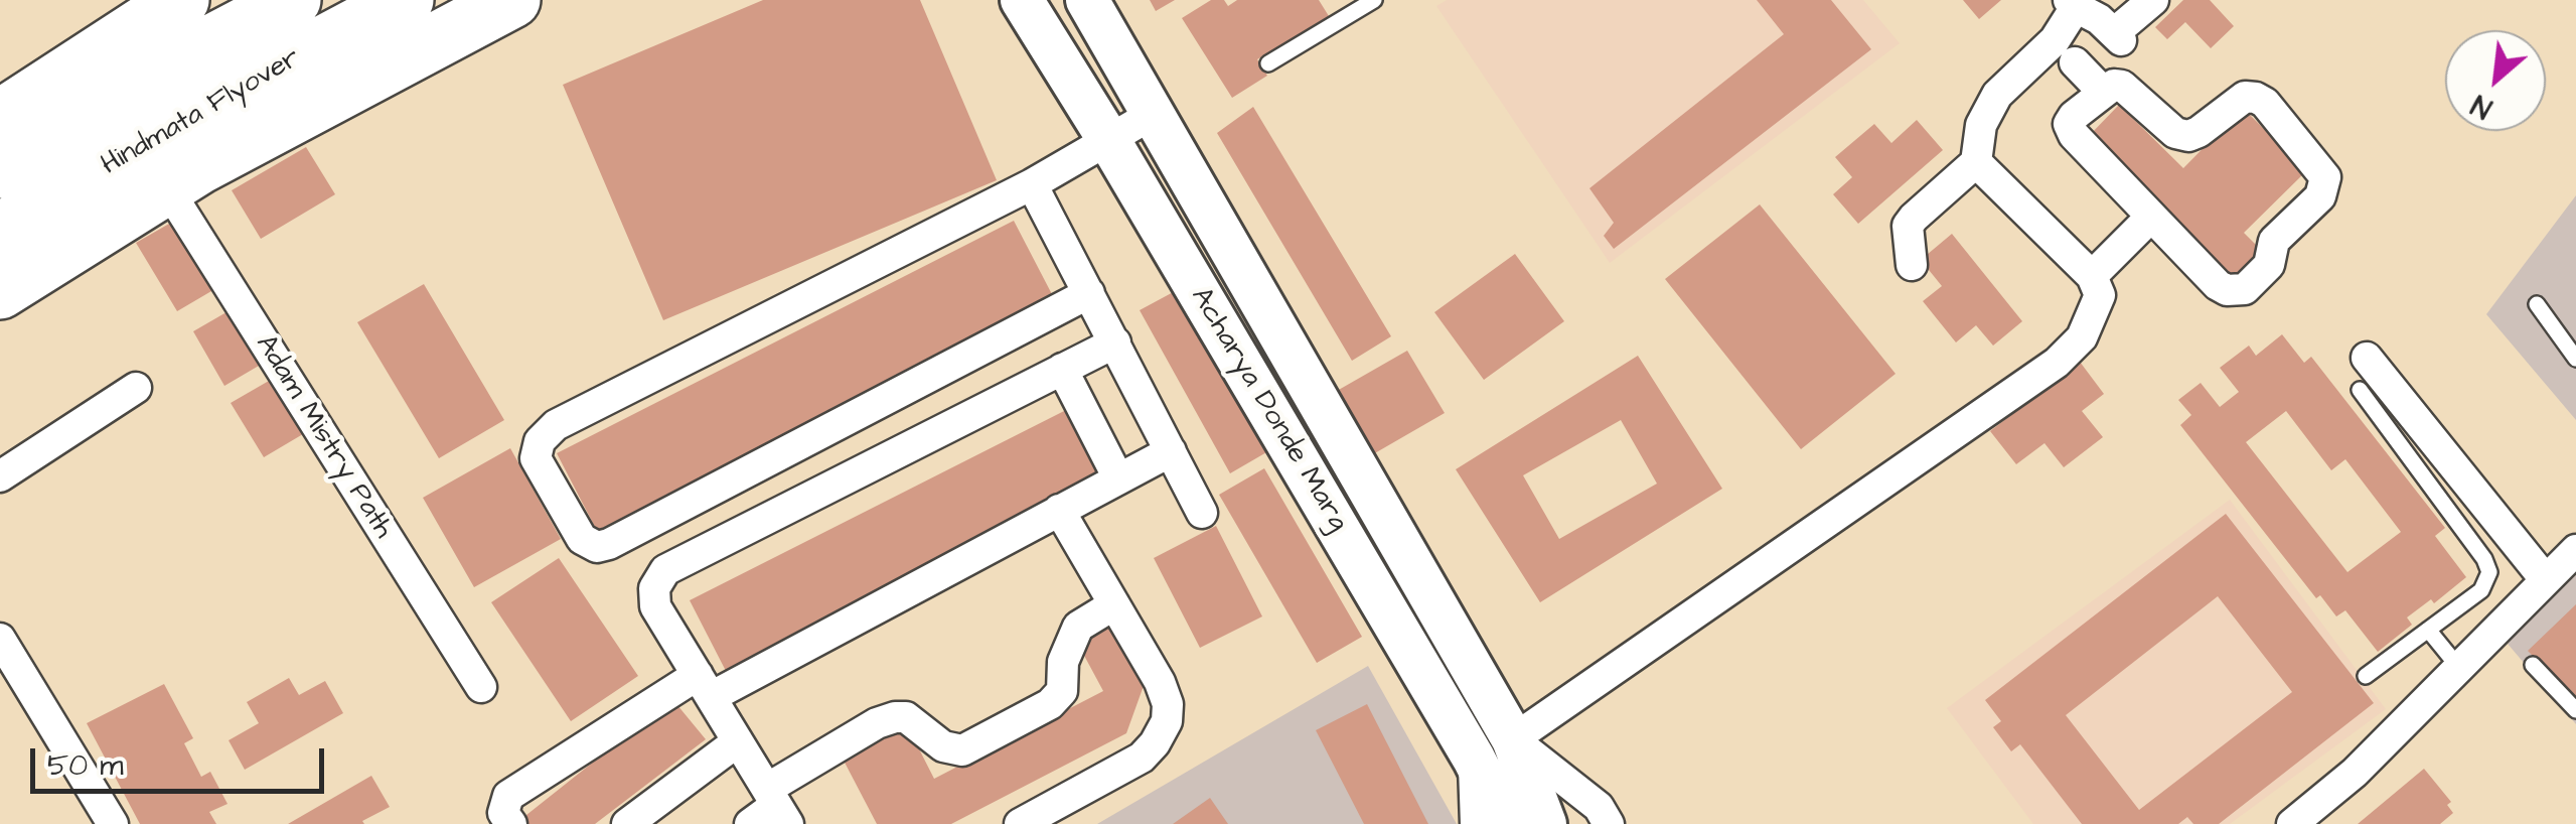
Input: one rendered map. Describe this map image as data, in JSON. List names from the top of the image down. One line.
{"streets":{"highway":["Hindmata Flyover"],"main road":["Acharya Donde Marg"],"street":["Adam Mistry Path"]},"scale_bar":"50 m","north":"bottom left"}
